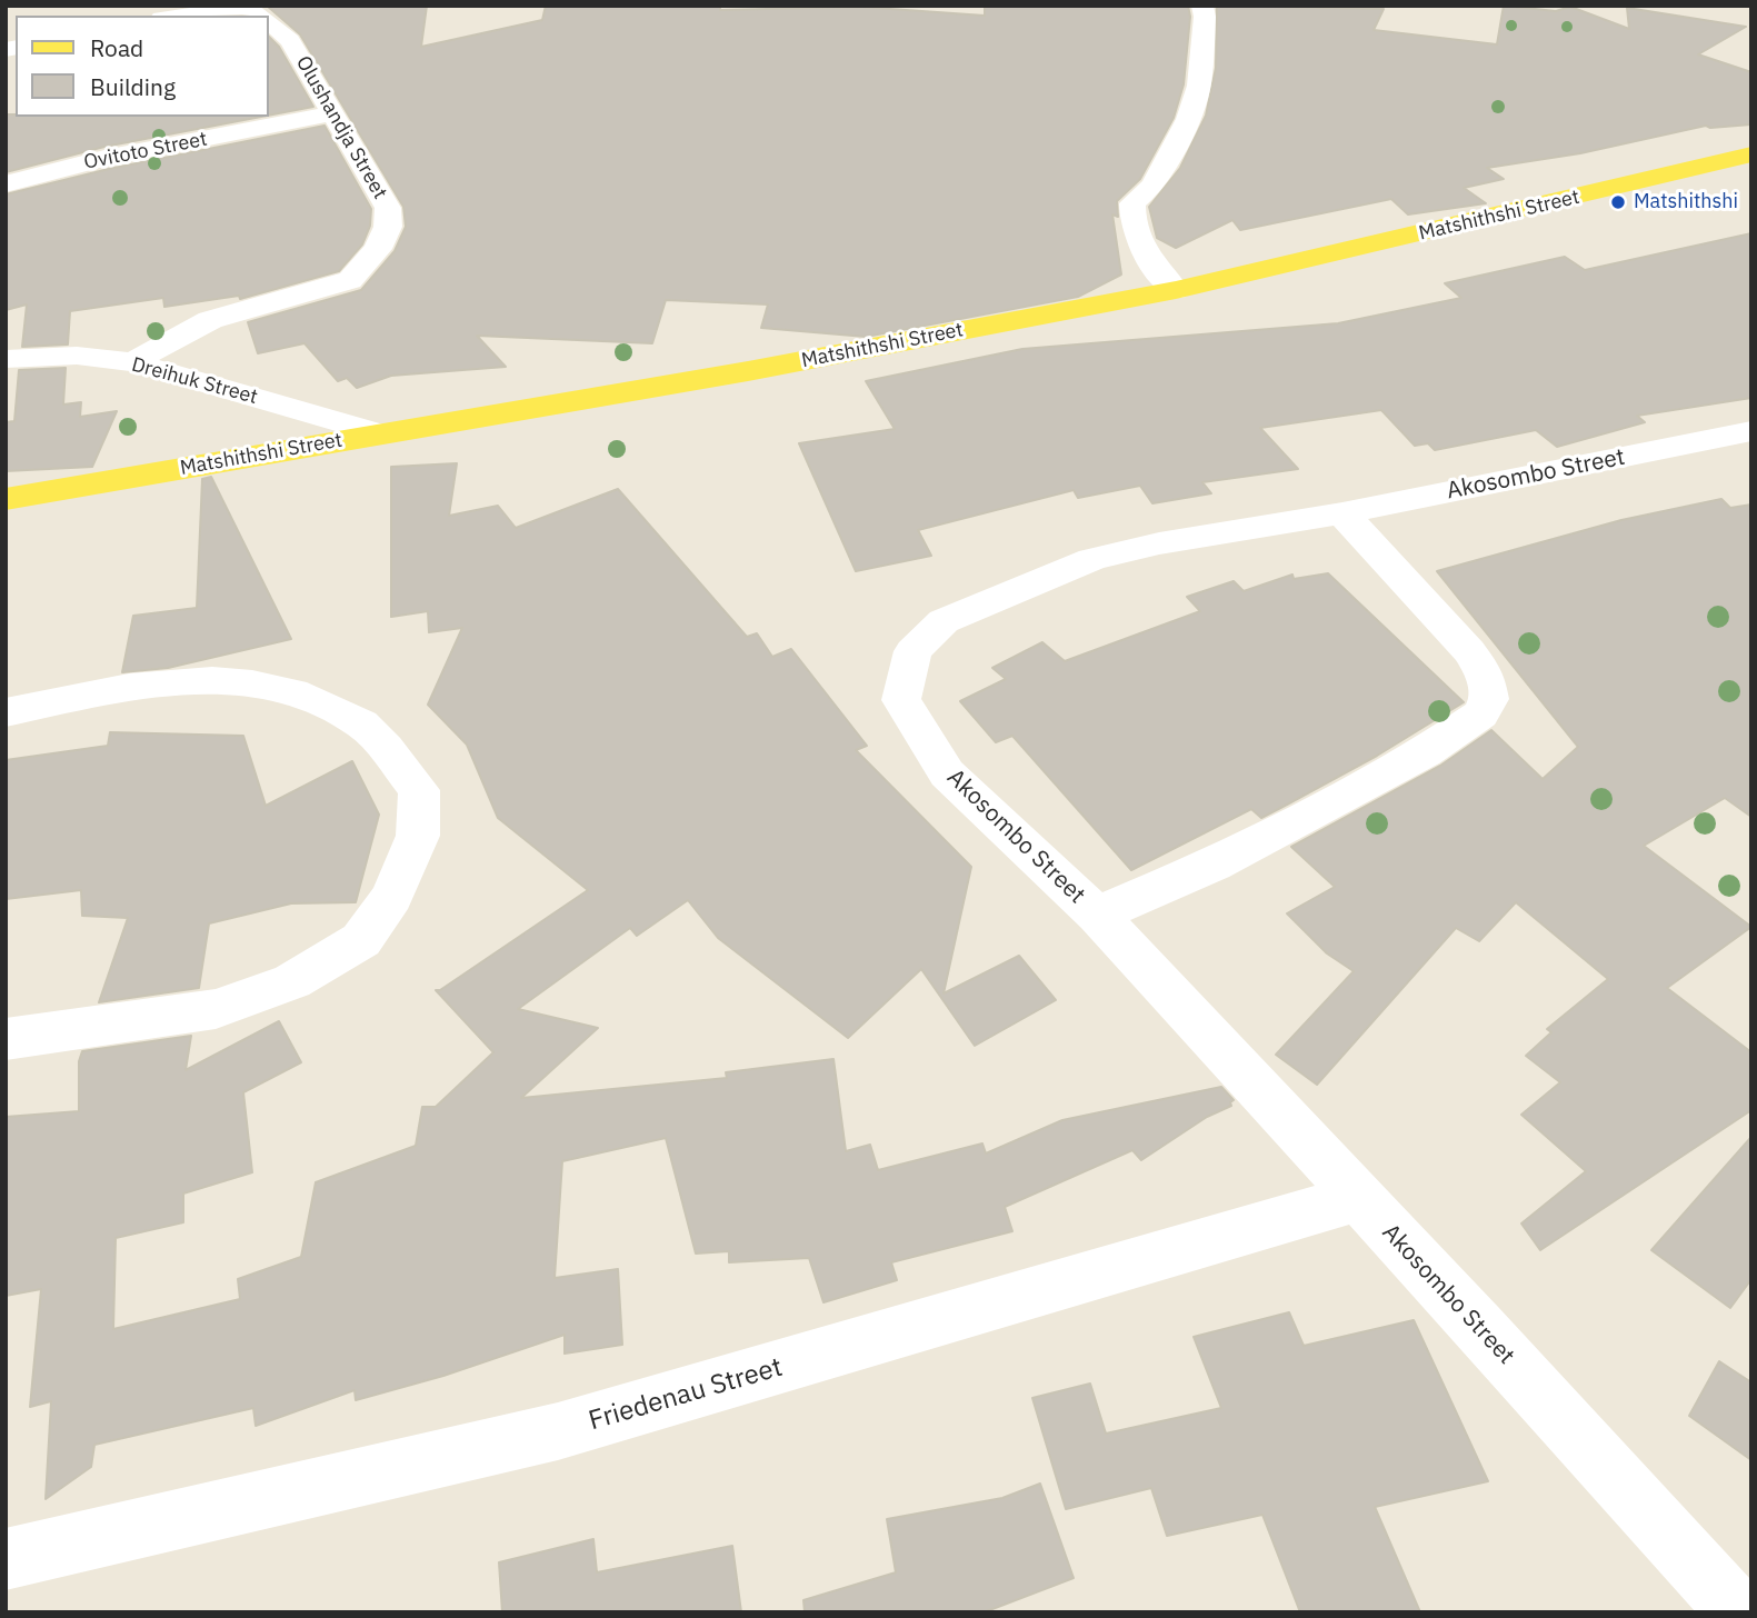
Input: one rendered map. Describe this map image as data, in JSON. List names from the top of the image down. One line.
{"streets":{"main road":["Matshithshi Street"],"street":["Olushandja Street","Ovitoto Street","Dreihuk Street","Akosombo Street","Friedenau Street"]},"crossings":[["Olushandja Street","Ovitoto Street"],["Olushandja Street","Dreihuk Street"],["Matshithshi Street","Dreihuk Street"],["Akosombo Street","Friedenau Street"]],"places":["Matshithshi"],"legend":["Road","Building"]}
